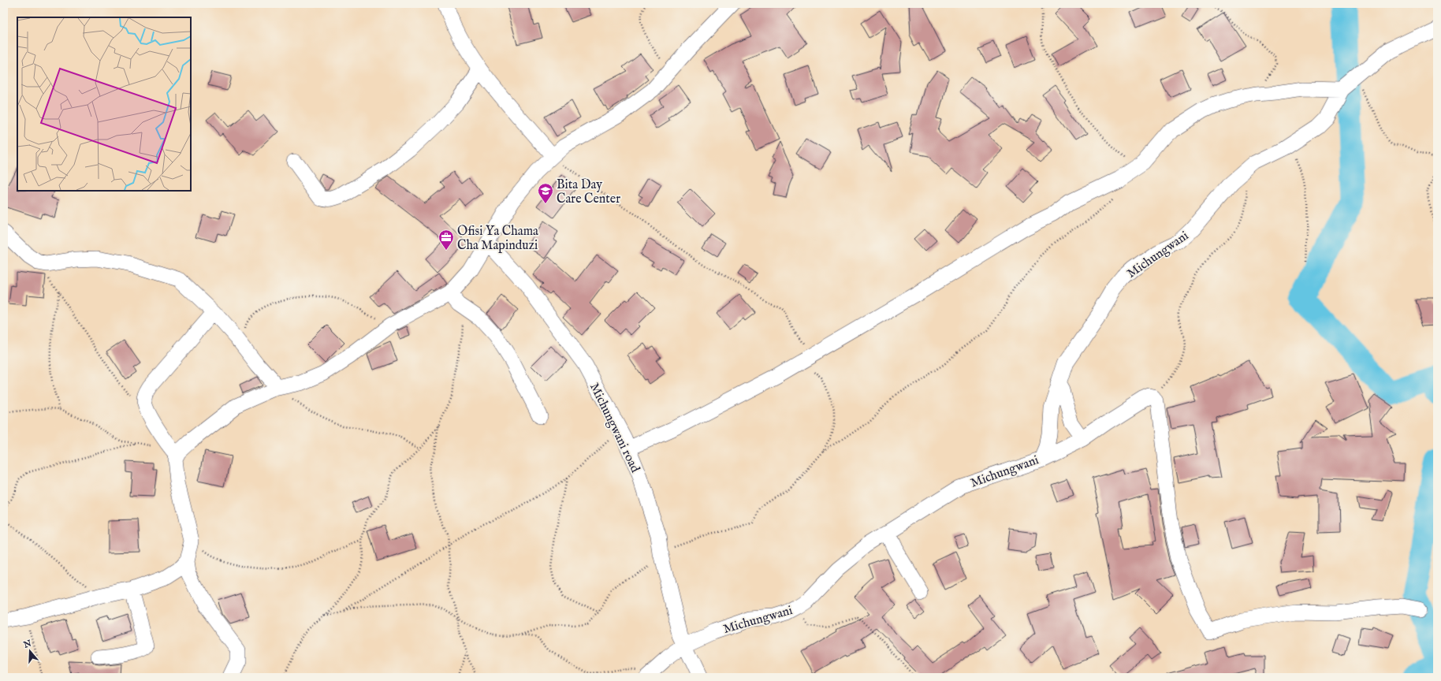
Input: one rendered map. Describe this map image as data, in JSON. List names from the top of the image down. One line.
{"streets":{"street":["Michungwani","Michungwani road"]},"crossings":[["Michungwani","Michungwani road"]],"places":{"school or university":["Bita Day Care Center"],"office":["Ofisi Ya Chama Cha Mapinduzi"]},"north":"top"}
